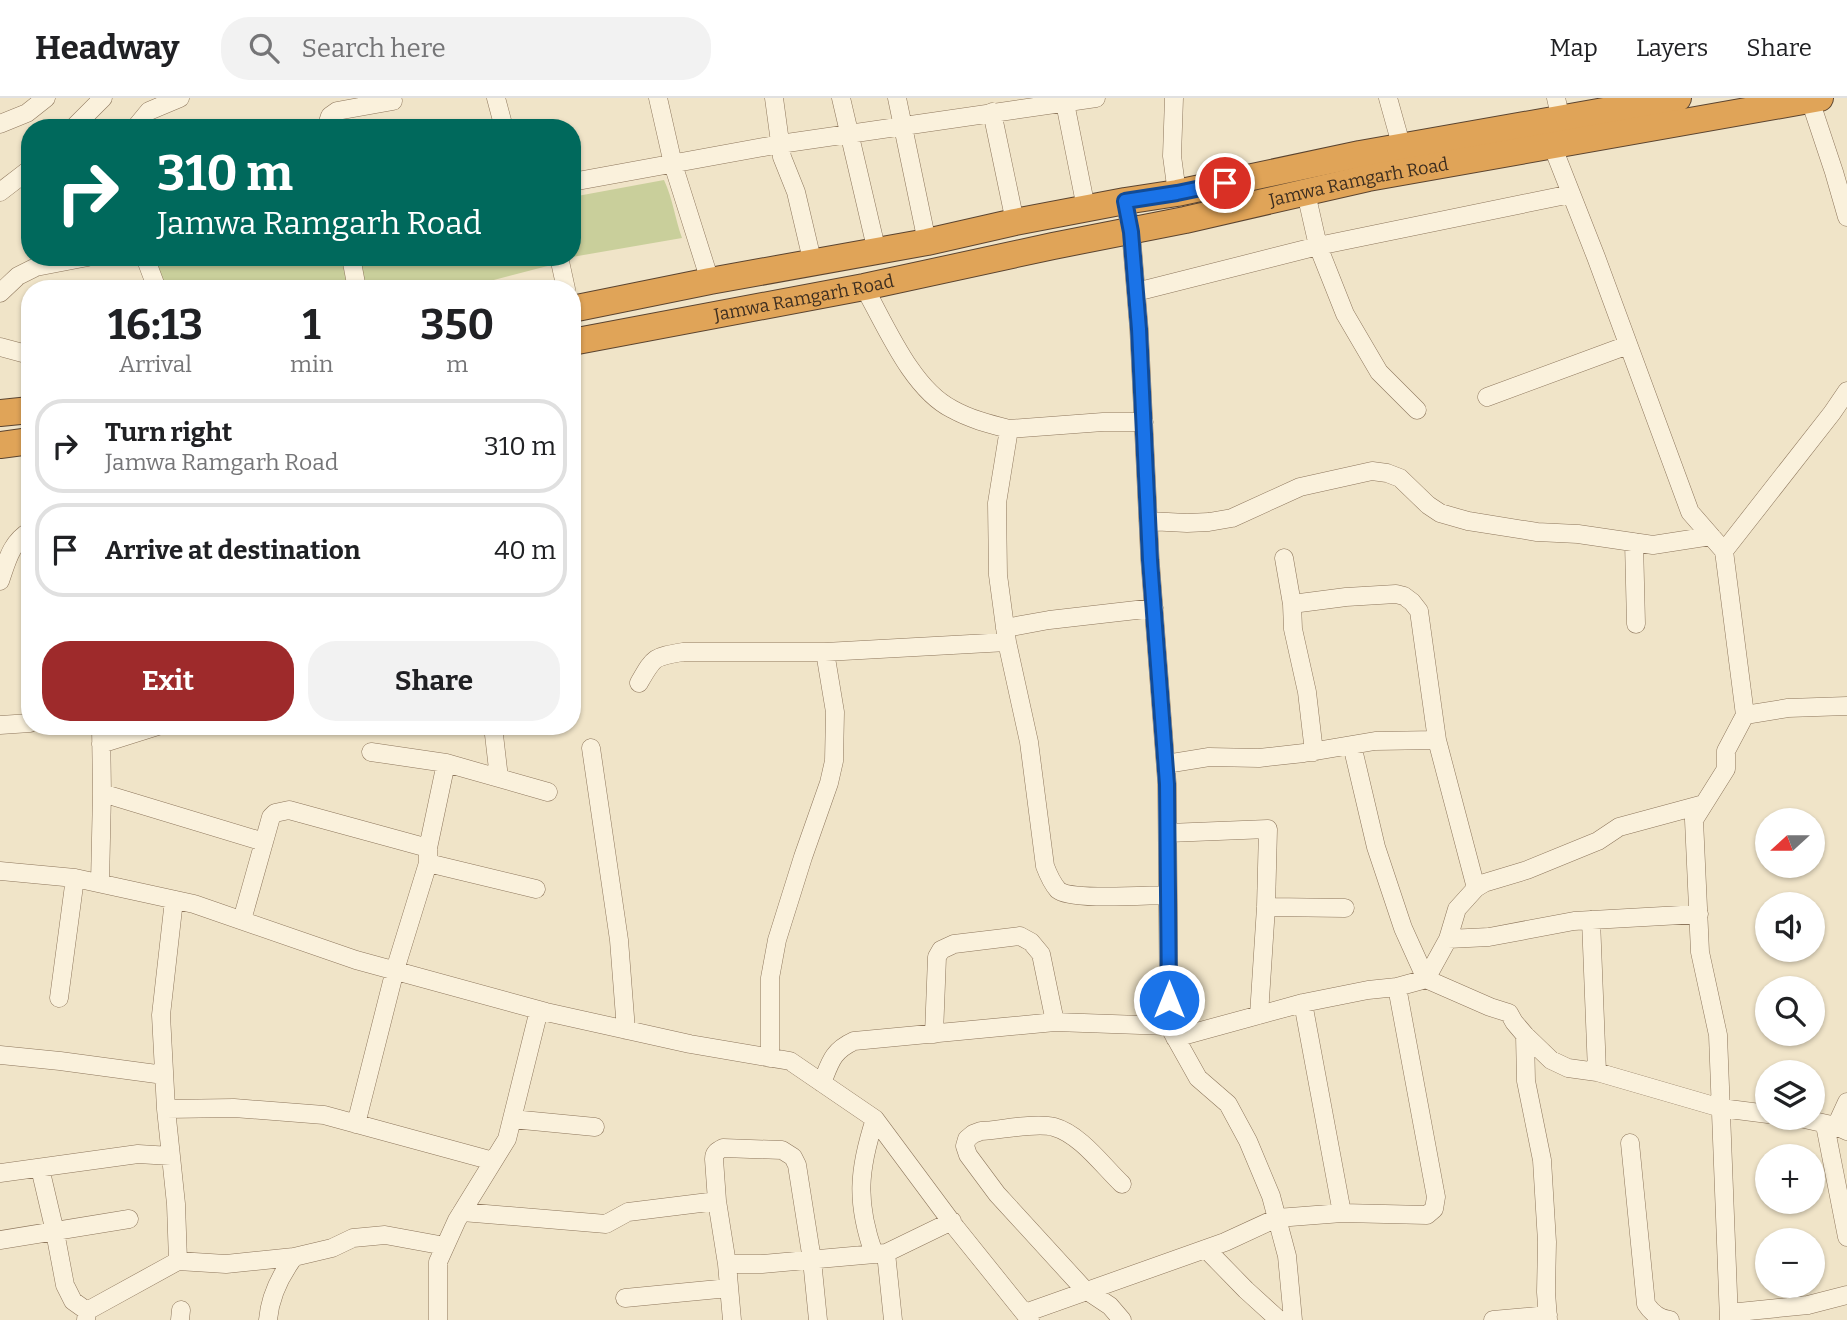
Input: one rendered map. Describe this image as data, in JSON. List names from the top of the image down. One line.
{"streets":{"highway":["Jamwa Ramgarh Road"]},"north":"left","page":{"header":"Headway","search":"Search here","nav":["Map","Layers","Share"],"turn":["310 m","Jamwa Ramgarh Road"],"eta":["16:13","Arrival","1","min","350","m"],"list":[{"name":"Turn right","note":"Jamwa Ramgarh Road","value":"310 m"},{"name":"Arrive at destination","value":"40 m"}],"buttons":["Exit","Share"],"map_buttons":["+","−"]}}
